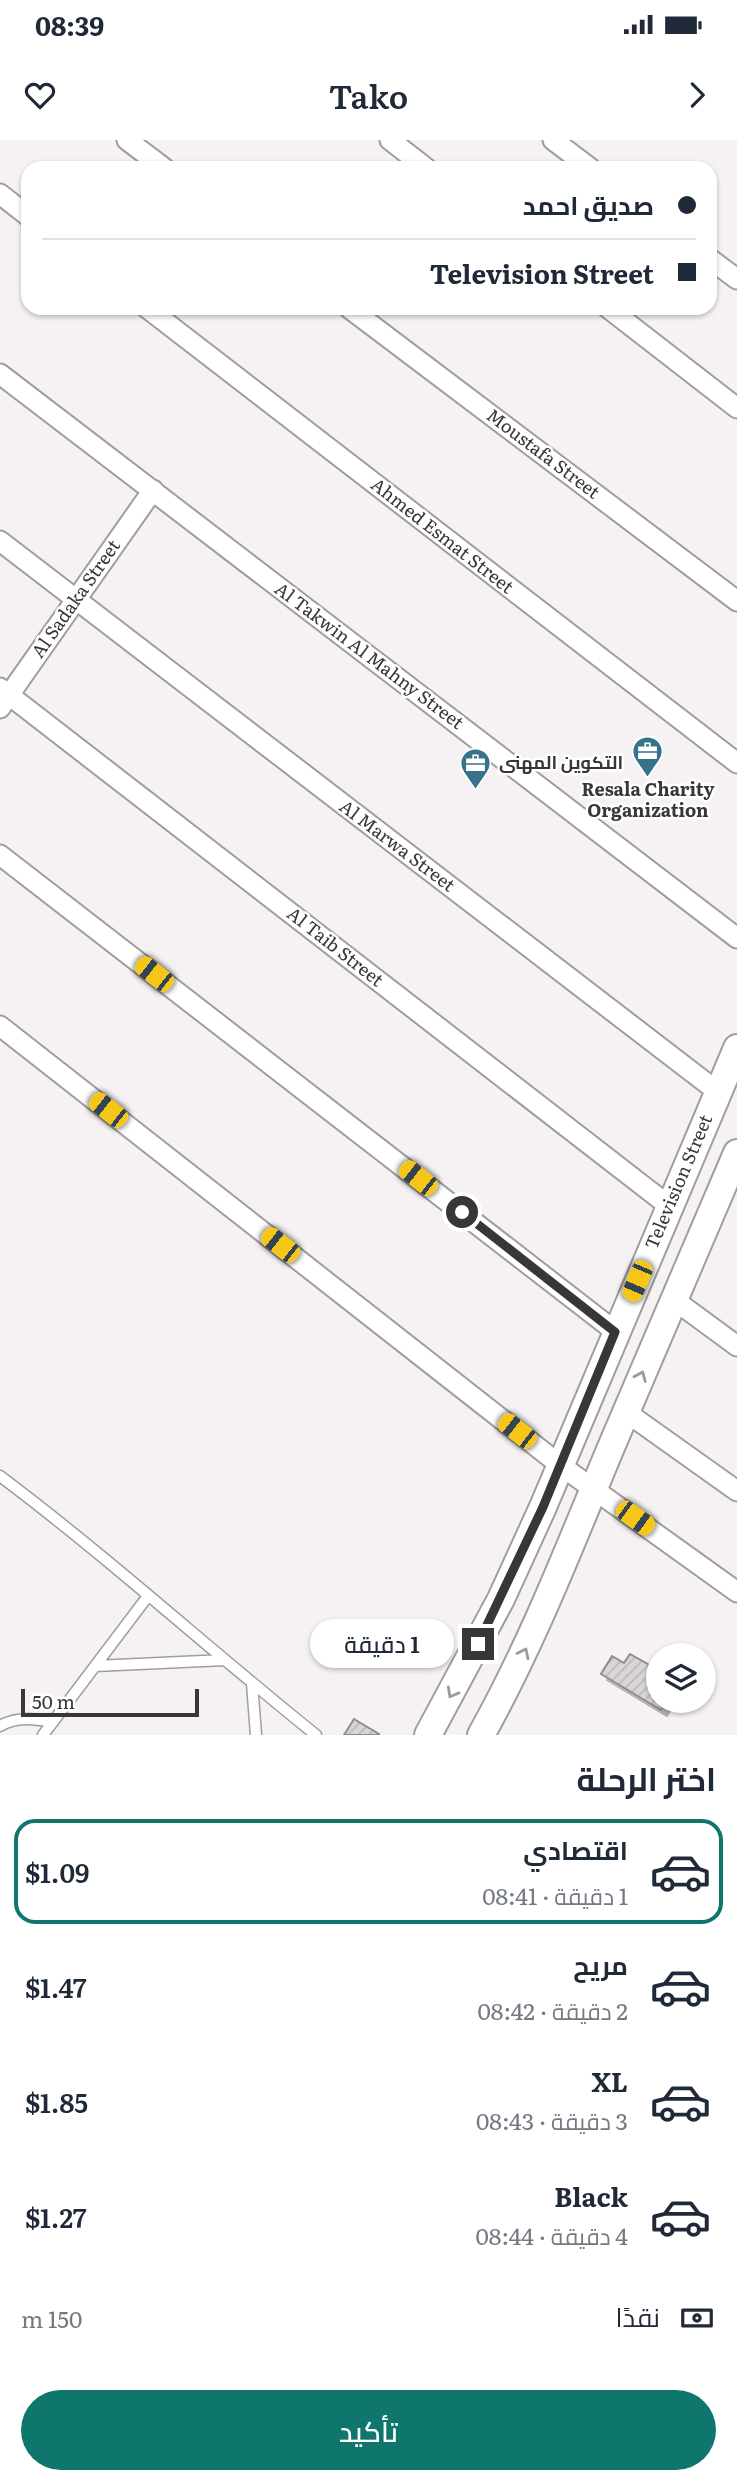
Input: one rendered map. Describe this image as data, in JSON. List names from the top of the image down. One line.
{"streets":{"main road":["Television Street"],"street":["Moustafa Street","Ahmed Esmat Street","Al Sadaka Street","Al Takwin Al Mahny Street","Al Marwa Street","Al Taib Street"]},"crossings":[["Al Sadaka Street","Al Takwin Al Mahny Street"],["Al Sadaka Street","Al Marwa Street"],["Al Sadaka Street","Al Taib Street"],["Al Marwa Street","Television Street"],["Al Taib Street","Television Street"]],"places":{"office":["Resala Charity Organization","التكوين المهنى"]},"scale_bar":"50 m","page":{"status":"08:39","header":"Tako","banner":["صديق احمد","Television Street"],"bubble":"1 دقيقة","scale":"50 m","heading":"اختر الرحلة","list":[{"name":"اقتصادي","note":"1 دقيقة · 08:41","value":"$1.09"},{"name":"مريح","note":"2 دقيقة · 08:42","value":"$1.47"},{"name":"XL","note":"3 دقيقة · 08:43","value":"$1.85"},{"name":"Black","note":"4 دقيقة · 08:44","value":"$1.27"}],"pay":["نقدًا","150 m"],"buttons":"تأكيد"}}
